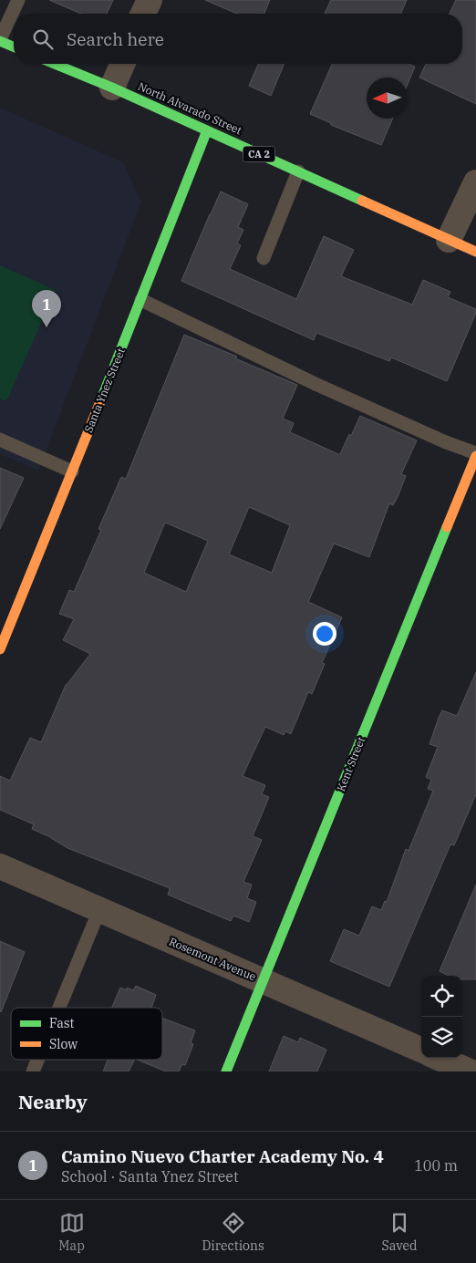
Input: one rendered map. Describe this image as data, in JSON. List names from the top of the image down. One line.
{"streets":{"street":["North Alvarado Street","CA 2","Santa Ynez Street","Kent Street","Rosemont Avenue"]},"crossings":[["North Alvarado Street","Santa Ynez Street"],["Kent Street","Rosemont Avenue"]],"legend":["Fast","Slow"],"north":"left","page":{"search":"Search here","pins":"1","heading":"Nearby","list":[{"mark":"1","name":"Camino Nuevo Charter Academy No. 4","note":"School · Santa Ynez Street","value":"100 m"}],"nav":["Map","Directions","Saved"]}}
